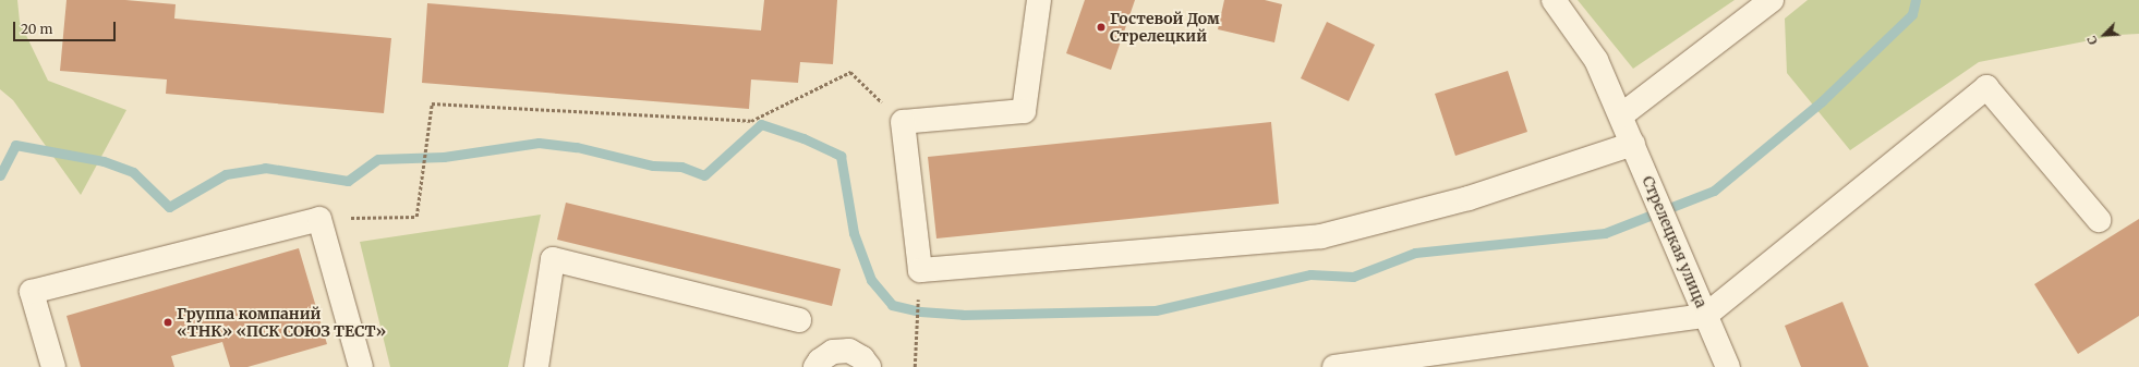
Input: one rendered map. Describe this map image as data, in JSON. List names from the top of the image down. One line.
{"streets":{"street":["Стрелецкая улица"]},"places":["Гостевой Дом Стрелецкий","Группа компаний «ТНК» «ПСК СОЮЗ ТЕСТ»"],"scale_bar":"20 m","north":"bottom left"}
